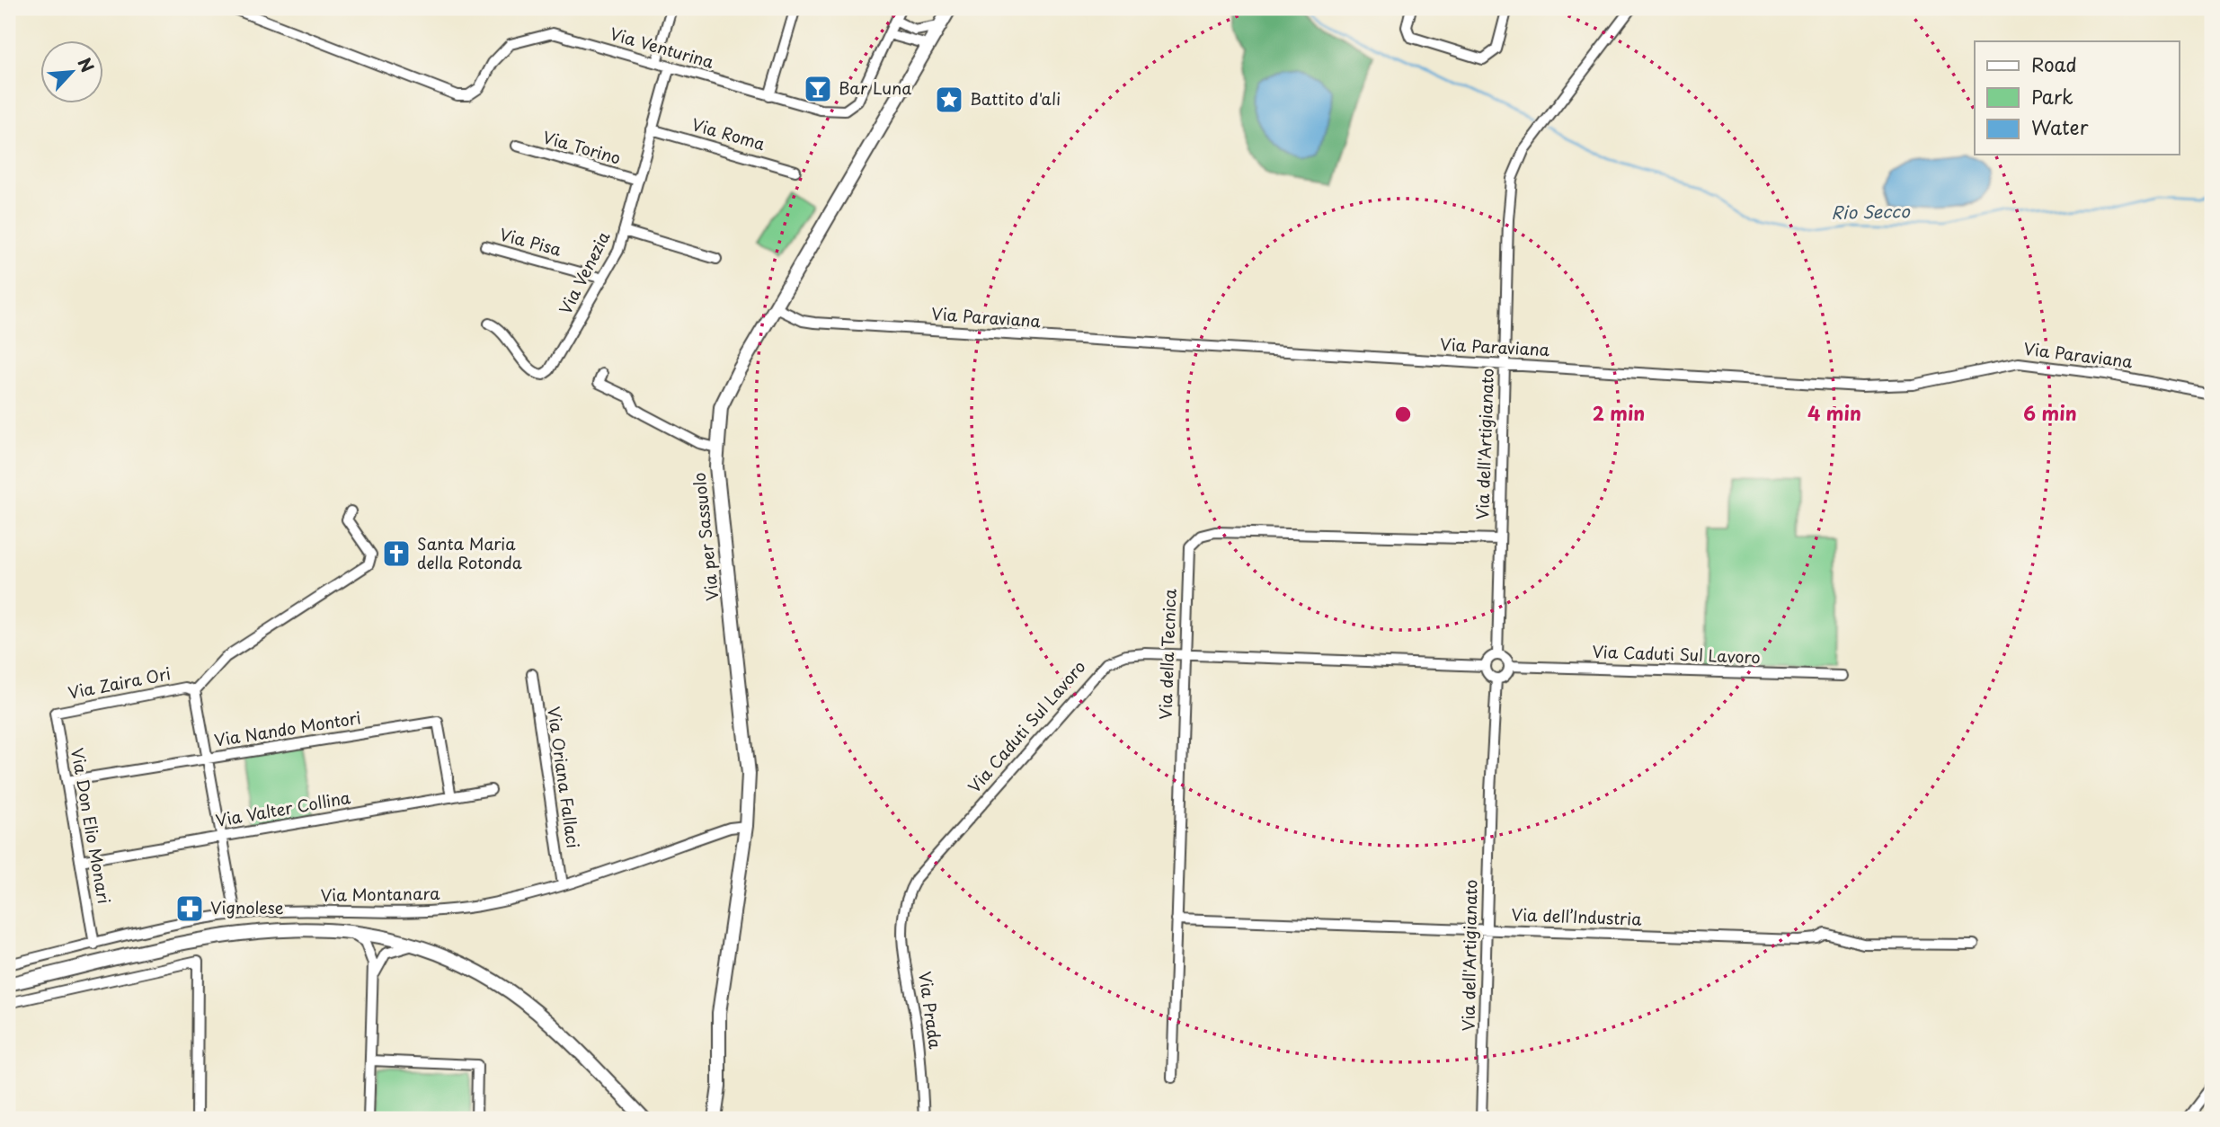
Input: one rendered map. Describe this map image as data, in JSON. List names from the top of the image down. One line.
{"streets":{"main road":["Via per Sassuolo"],"street":["Via Venturina","Via Roma","Via Torino","Via Pisa","Via Venezia","Via Paraviana","Via dell'Artigianato","Via della Tecnica","Via Caduti Sul Lavoro","Via Zaira Ori","Via Nando Montori","Via Oriana Fallaci","Via Valter Collina","Via Don Elio Monari","Via Montanara","Via dell’Industria","Via Prada"]},"crossings":[["Via Venturina","Via Venezia"],["Via Roma","Via Venezia"],["Via Torino","Via Venezia"],["Via Pisa","Via Venezia"],["Via Paraviana","Via dell'Artigianato"],["Via Paraviana","Via per Sassuolo"],["Via dell'Artigianato","Via della Tecnica"],["Via dell'Artigianato","Via Caduti Sul Lavoro"],["Via dell'Artigianato","Via dell’Industria"],["Via per Sassuolo","Via Montanara"],["Via della Tecnica","Via Caduti Sul Lavoro"],["Via della Tecnica","Via dell’Industria"],["Via Caduti Sul Lavoro","Via Prada"],["Via Zaira Ori","Via Don Elio Monari"],["Via Nando Montori","Via Valter Collina"],["Via Nando Montori","Via Don Elio Monari"],["Via Oriana Fallaci","Via Montanara"],["Via Valter Collina","Via Don Elio Monari"],["Via Don Elio Monari","Via Montanara"]],"water":["Rio Secco"],"places":{"bar":["Bar Luna"],"place":["Battito d'ali"],"church":["Santa Maria della Rotonda"],"pharmacy":["Vignolese"]},"legend":["Road","Park","Water"],"north":"top right","rings":["2 min","4 min","6 min"]}
